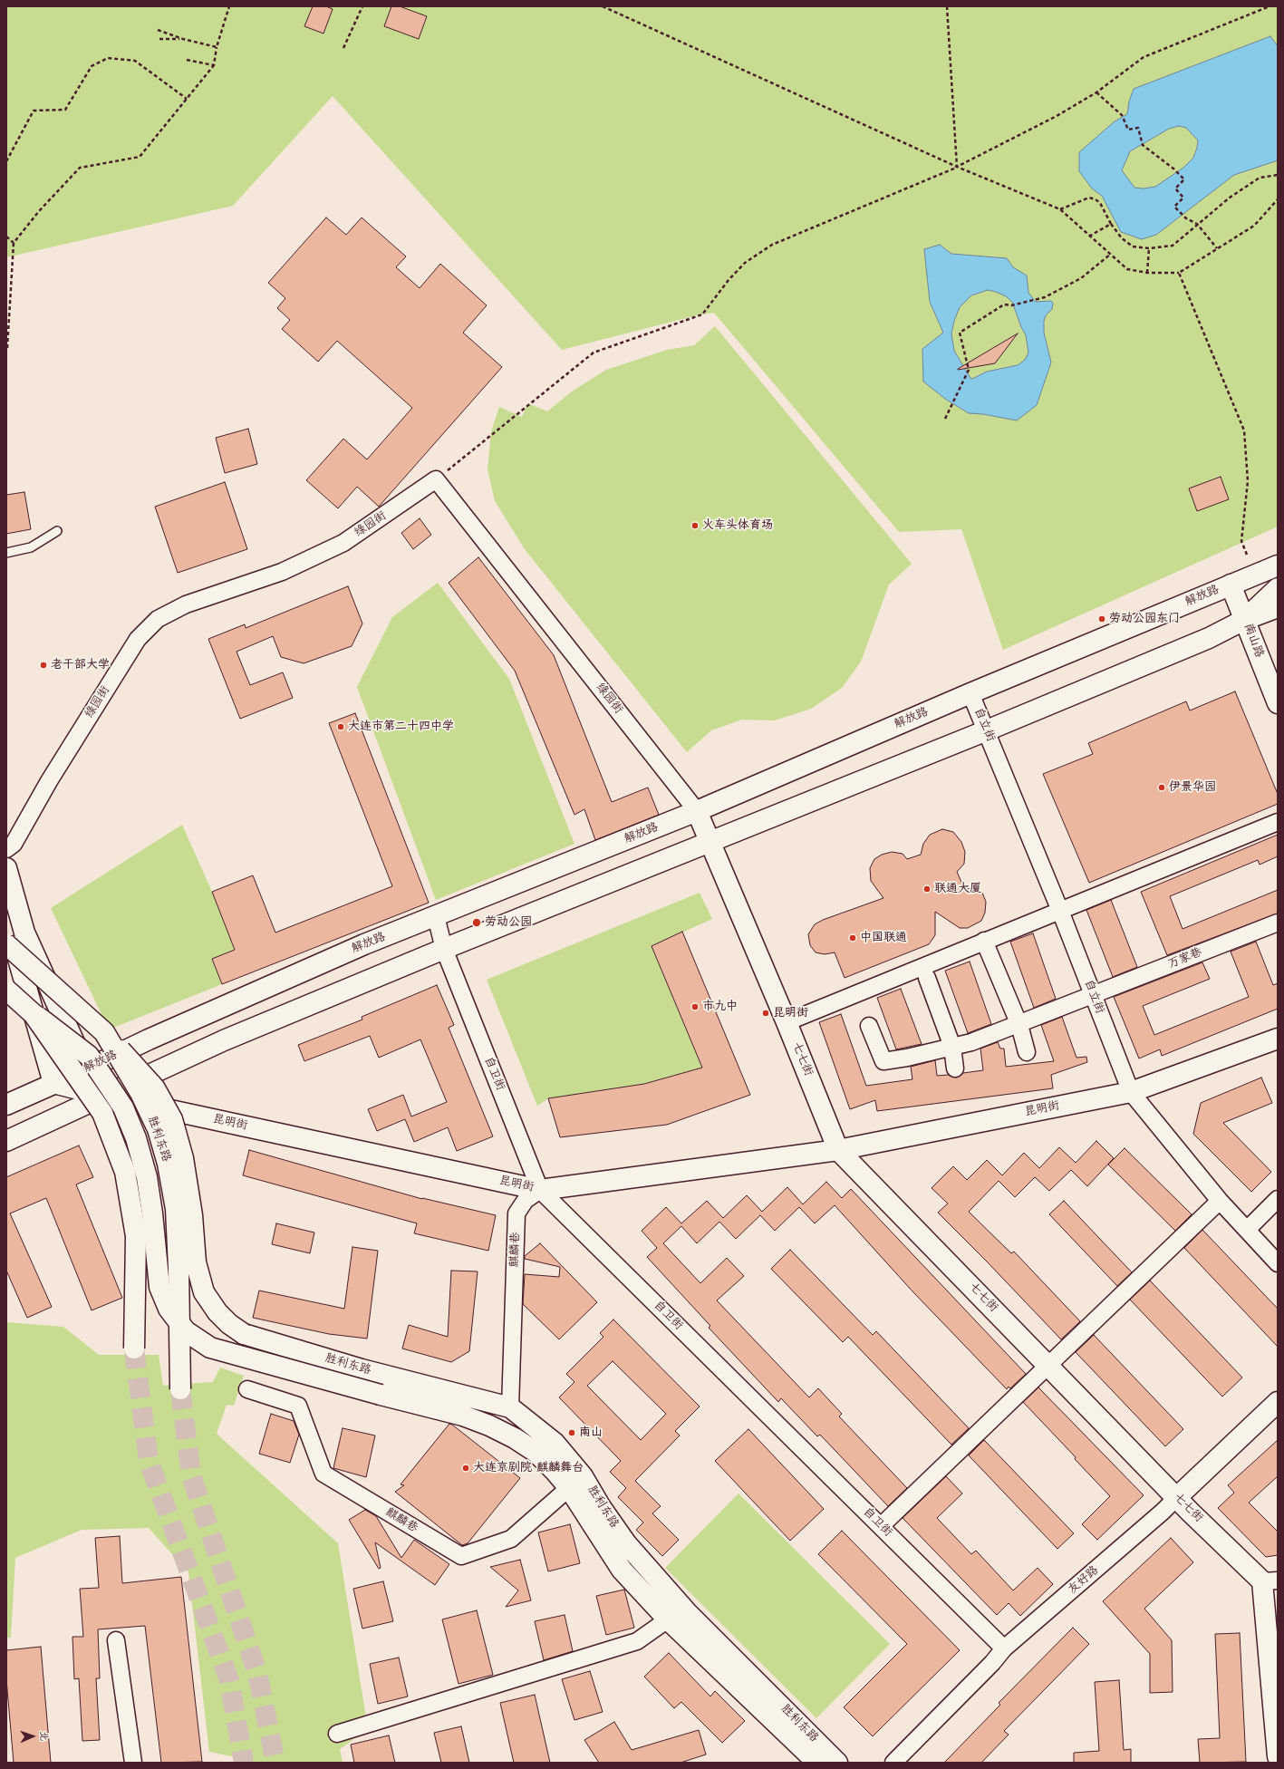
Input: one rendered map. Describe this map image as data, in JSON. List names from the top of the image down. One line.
{"streets":{"main road":["解放路","南山路","七七街","昆明街","胜利东路","友好路"],"street":["绿园街","自立街","万家巷","自卫街","麒麟巷"]},"crossings":[["绿园街","解放路"],["绿园街","七七街"],["解放路","自立街"],["解放路","七七街"],["解放路","自卫街"],["解放路","昆明街"],["自立街","万家巷"],["自立街","昆明街"],["七七街","昆明街"],["七七街","友好路"],["自卫街","昆明街"],["自卫街","麒麟巷"],["自卫街","友好路"],["昆明街","麒麟巷"],["胜利东路","麒麟巷"]],"places":["火车头体育场","劳动公园东门","老干部大学","大连市第二十四中学","伊景华园","联通大厦","劳动公园","中国联通","市九中","昆明街","南山","大连京剧院 麒麟舞台"],"north":"right"}
